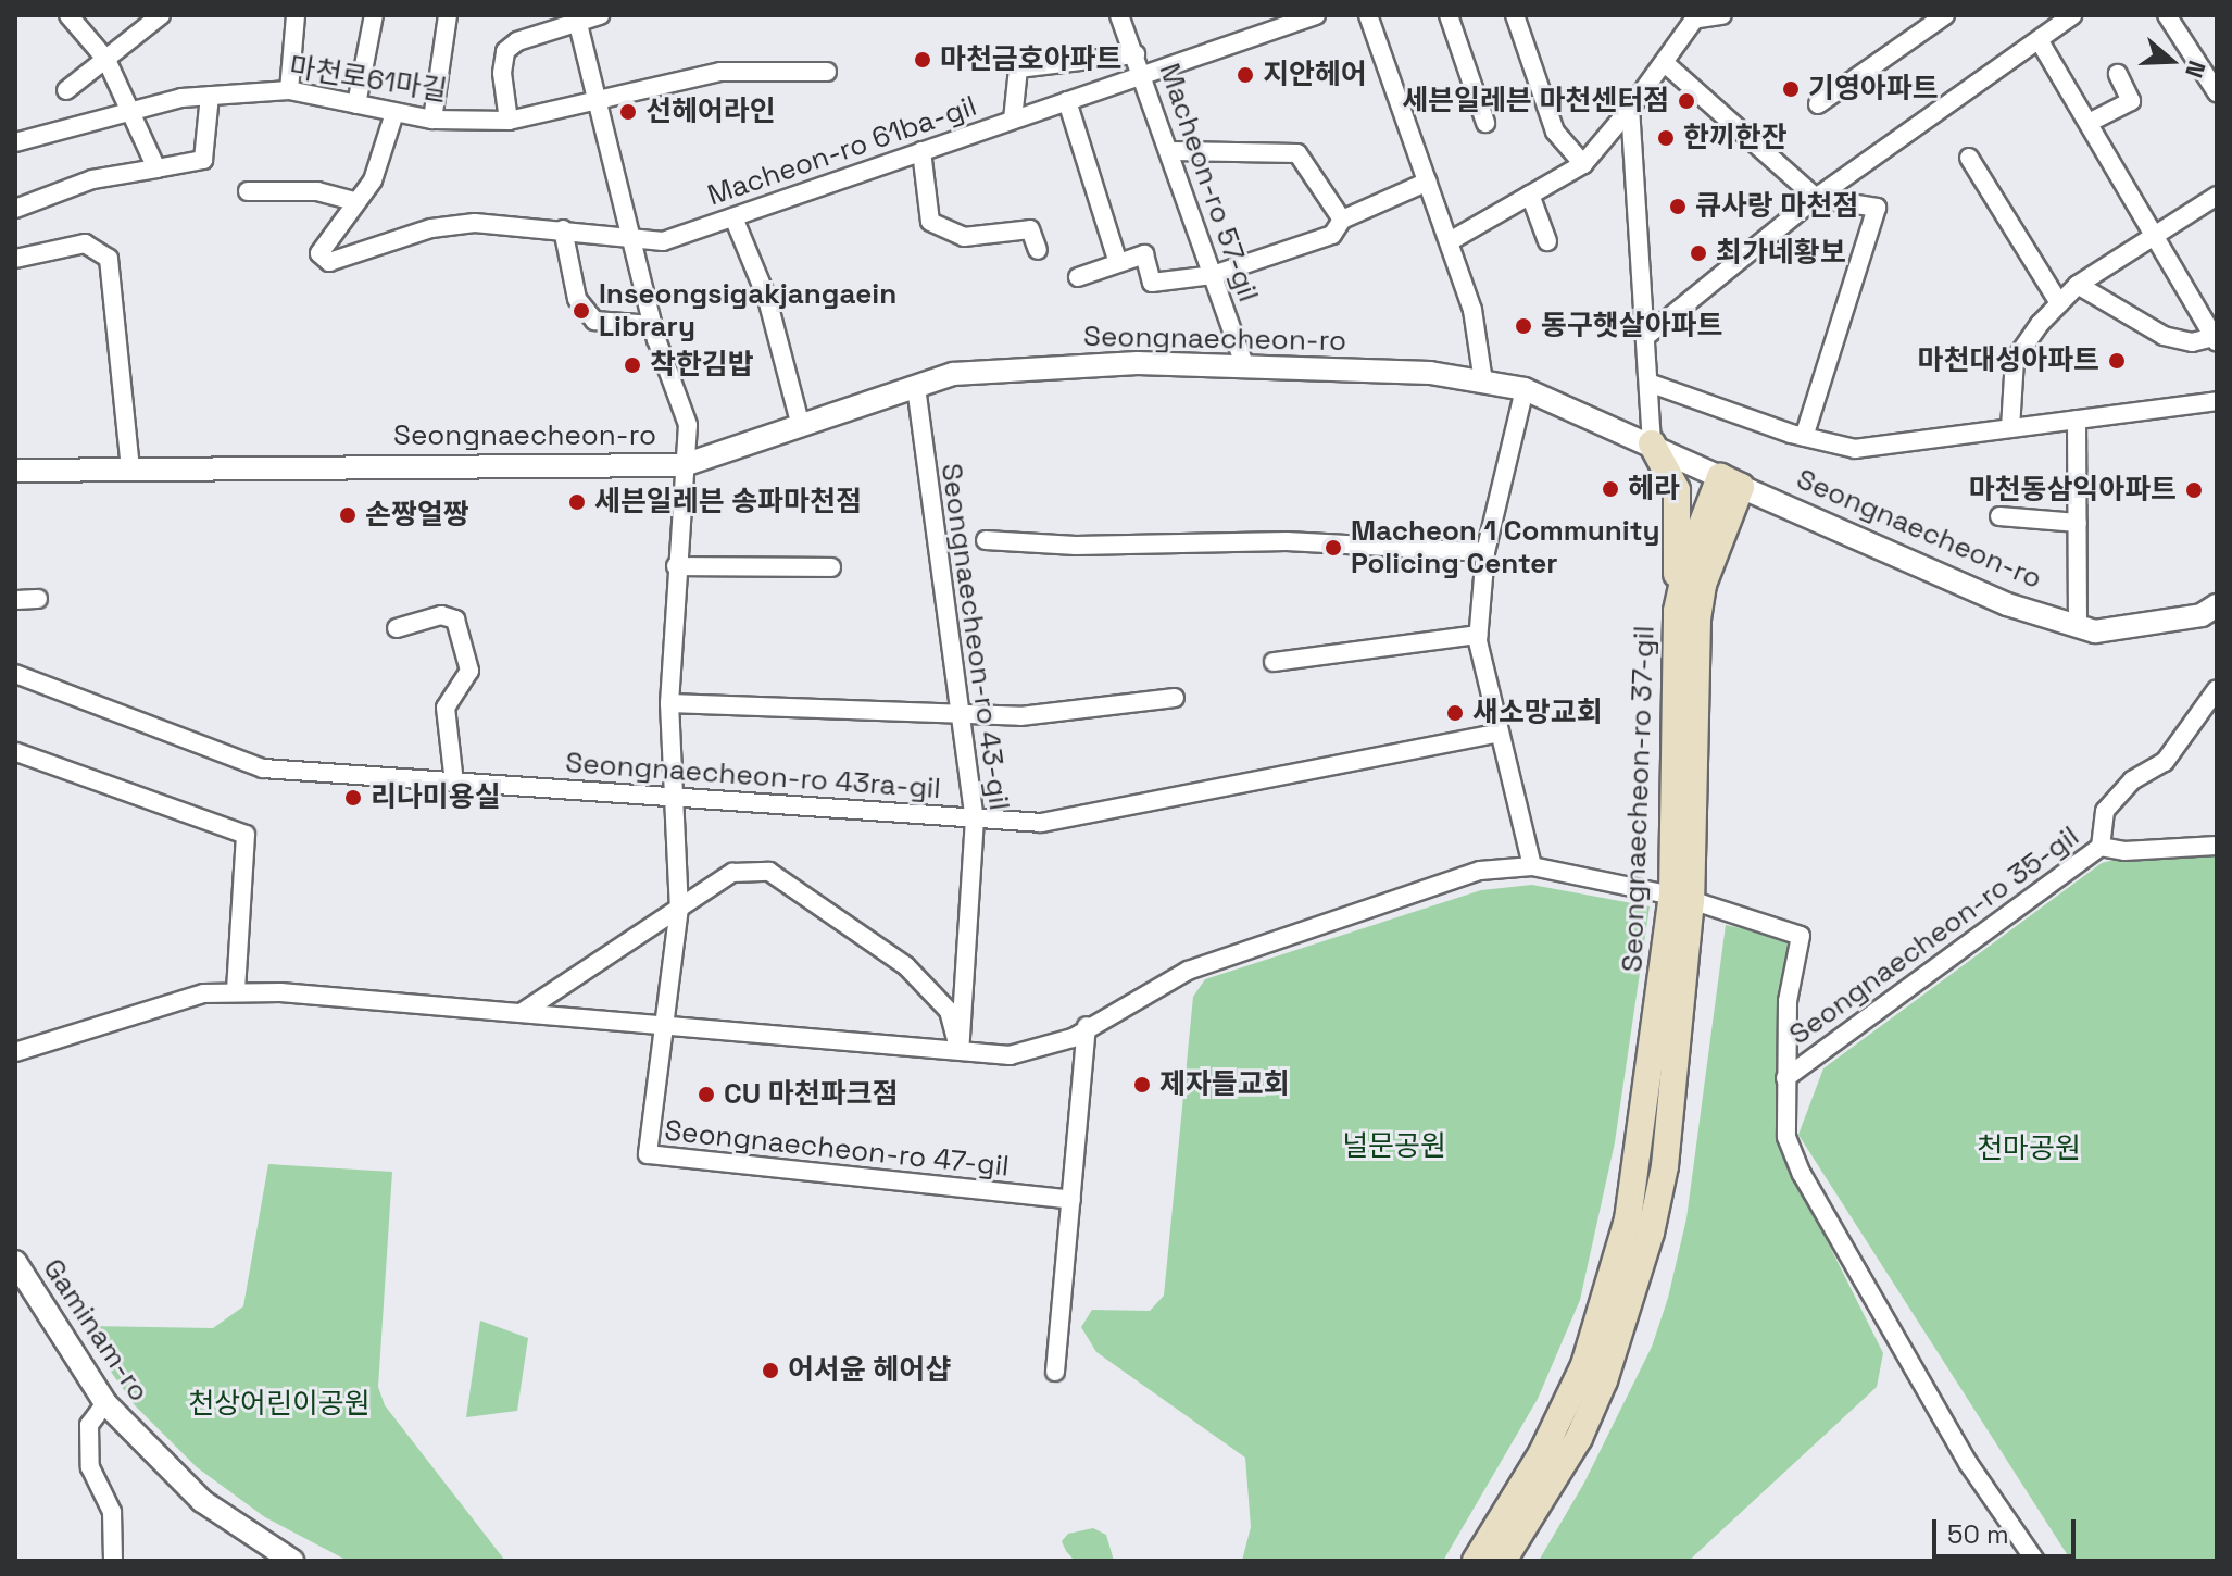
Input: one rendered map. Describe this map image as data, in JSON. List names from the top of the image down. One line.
{"streets":{"main road":["Seongnaecheon-ro 37-gil"],"street":["마천로61마길","Macheon-ro 61ba-gil","Macheon-ro 57-gil","Seongnaecheon-ro","Seongnaecheon-ro 43-gil","Seongnaecheon-ro 43ra-gil","Seongnaecheon-ro 35-gil","Seongnaecheon-ro 47-gil","Gaminam-ro"]},"crossings":[["마천로61마길","Seongnaecheon-ro 47-gil"],["Macheon-ro 61ba-gil","Macheon-ro 57-gil"],["Macheon-ro 61ba-gil","Seongnaecheon-ro 47-gil"],["Macheon-ro 57-gil","Seongnaecheon-ro"],["Seongnaecheon-ro","Seongnaecheon-ro 43-gil"],["Seongnaecheon-ro","Seongnaecheon-ro 37-gil"],["Seongnaecheon-ro","Seongnaecheon-ro 47-gil"],["Seongnaecheon-ro 43-gil","Seongnaecheon-ro 43ra-gil"],["Seongnaecheon-ro 43ra-gil","Seongnaecheon-ro 47-gil"]],"parks":["널문공원","천마공원","천상어린이공원"],"places":["마천금호아파트","지안헤어","기영아파트","세븐일레븐 마천센터점","선헤어라인","한끼한잔","큐사랑 마천점","최가네황보","Inseongsigakjangaein Library","동구햇살아파트","마천대성아파트","착한김밥","헤라","마천동삼익아파트","세븐일레븐 송파마천점","손짱얼짱","Macheon 1 Community Policing Center","새소망교회","리나미용실","제자들교회","CU 마천파크점","어서윤 헤어샵"],"scale_bar":"50 m","north":"right"}
